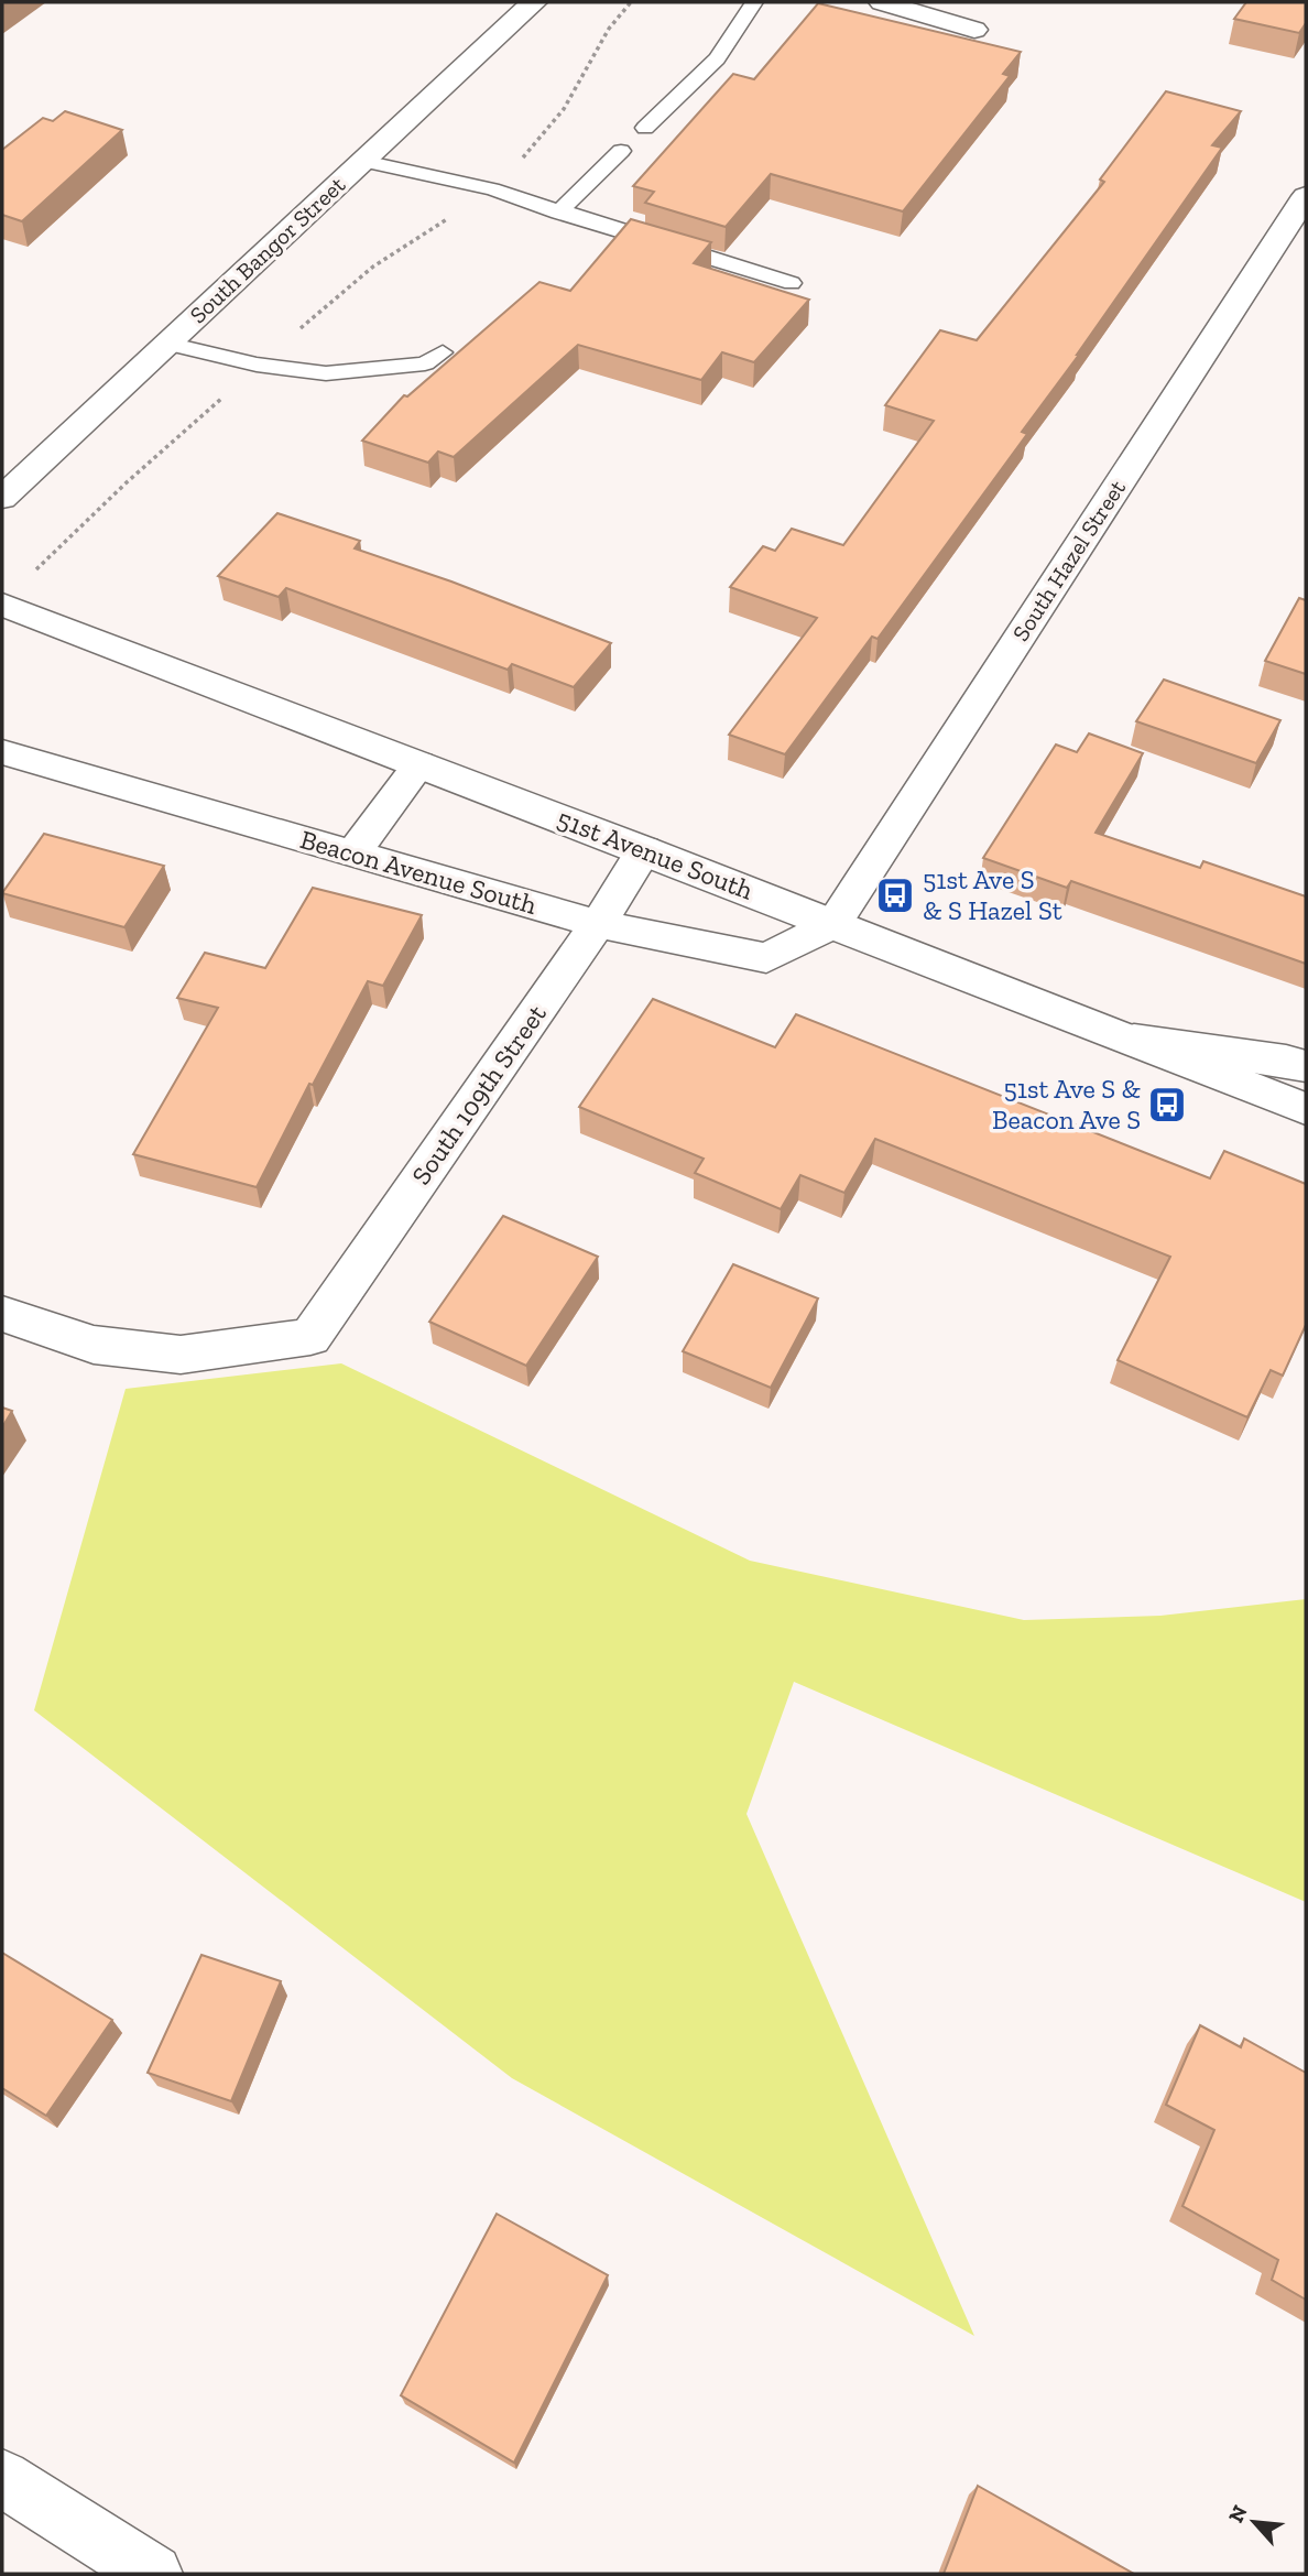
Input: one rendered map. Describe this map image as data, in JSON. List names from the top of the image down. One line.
{"streets":{"street":["South Bangor Street","South Hazel Street","51st Avenue South","Beacon Avenue South","South 109th Street"]},"crossings":[["South Hazel Street","51st Avenue South"],["South Hazel Street","Beacon Avenue South"],["51st Avenue South","Beacon Avenue South"],["51st Avenue South","South 109th Street"],["Beacon Avenue South","South 109th Street"]],"places":{"bus stop":["51st Ave S & S Hazel St","51st Ave S & Beacon Ave S"]},"north":"top left"}
